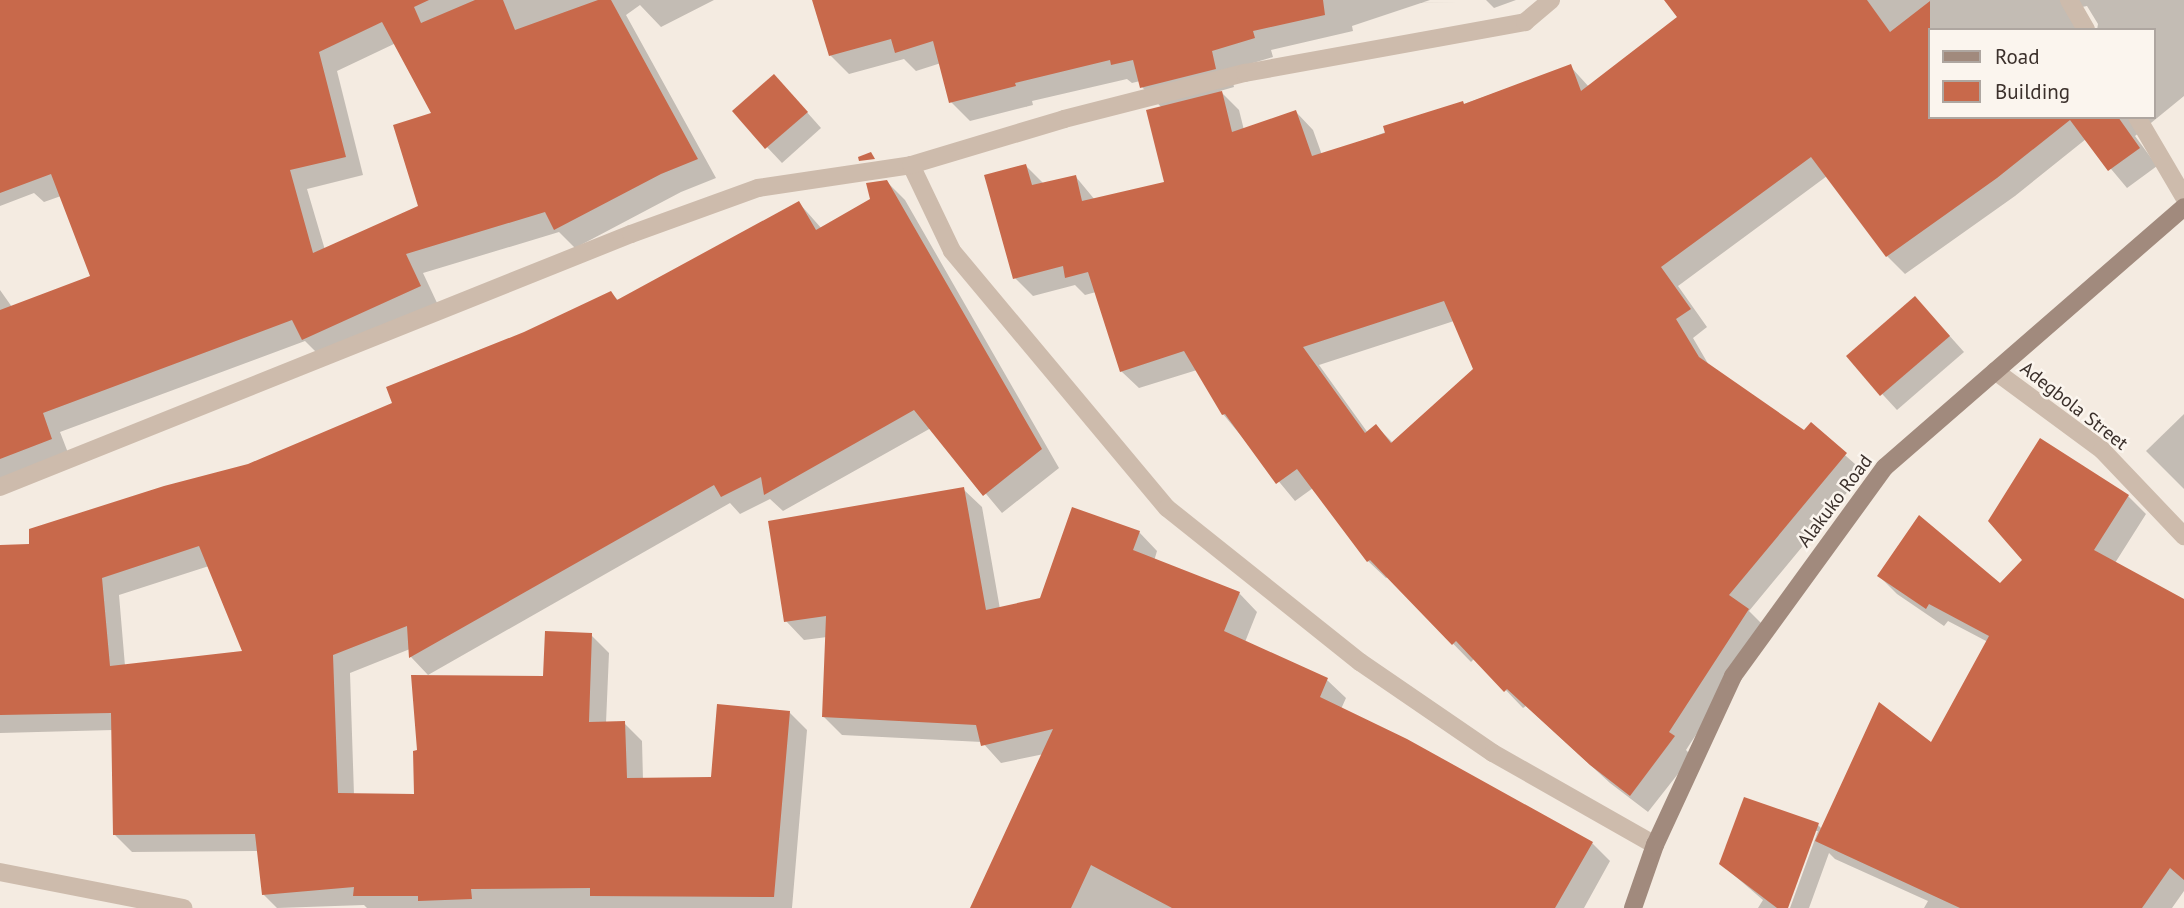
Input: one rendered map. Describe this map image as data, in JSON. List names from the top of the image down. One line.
{"streets":{"main road":["Alakuko Road"],"street":["Adegbola Street"]},"crossings":[["Adegbola Street","Alakuko Road"]],"legend":["Road","Building"]}
